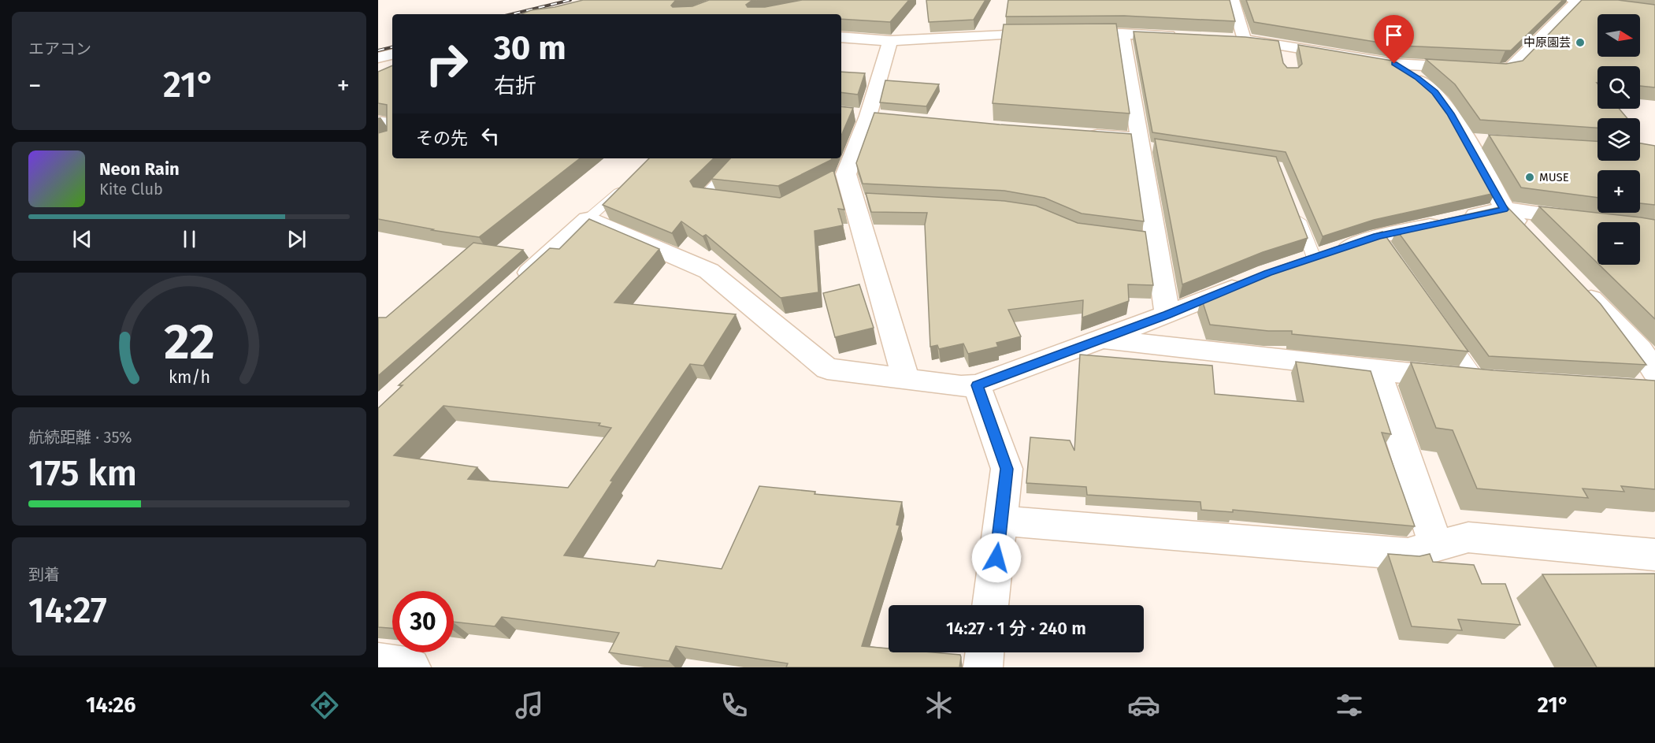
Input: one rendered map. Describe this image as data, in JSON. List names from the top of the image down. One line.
{"places":["中原園芸","MUSE"],"north":"right","page":{"tile":["エアコン",["航続距離 · 35%","175 km"],["到着","14:27"]],"map_buttons":["+","−"],"turn":["30 m","右折"],"heat":["−","21°","+"],"then":"その先","song":["Neon Rain","Kite Club"],"limit":"30","trip":"14:27 · 1 分 · 240 m","tabs":["14:26","21°"],"gauge":["22","km/h"]}}
